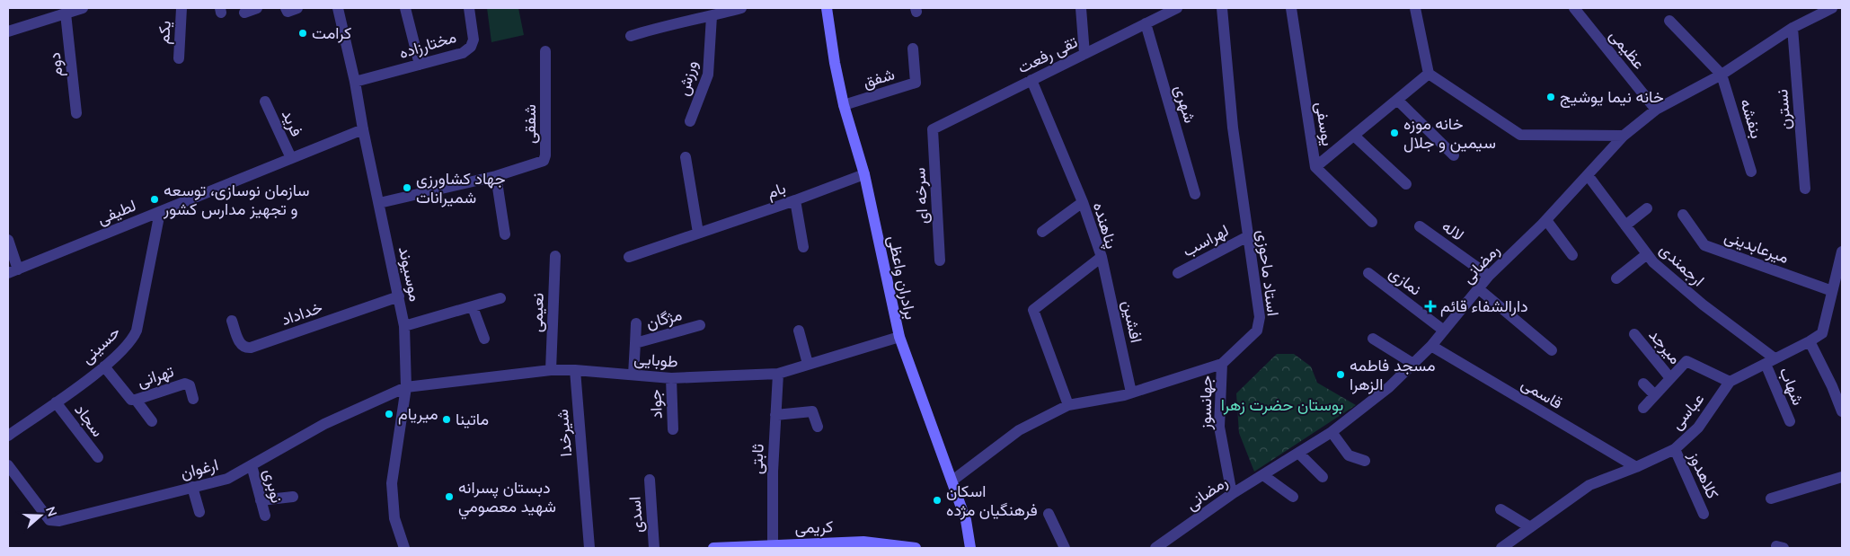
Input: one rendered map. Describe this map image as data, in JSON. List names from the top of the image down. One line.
{"streets":{"main road":["برادران واعظی","کریمی"],"street":["یکم","مختارزاده","عظیمی","تقی رفعت","دوم","ورزش","شفق","شهری","نسترن","بنفشه","فرید","شفقی","یوسفی","بام","سرخه ای","لطیفی","پناهنده","لاله","لهراسب","میرعابدینی","رمضانی","ارجمندی","استاد ماحوزی","موسیوند","نمازی","نعیمی","خداداد","مژگان","افشین","حسینی","میرجد","طوبایی","تهرانی","شهاب","قاسمی","جهانسوز","جواد","عباسی","سجاد","شیرخدا","ثابتی","ارغوان","کلاهدوز","نوبری","اسدی"]},"crossings":[["مختارزاده","موسیوند"],["عظیمی","رمضانی"],["تقی رفعت","شهری"],["تقی رفعت","سرخه ای"],["تقی رفعت","پناهنده"],["شفق","برادران واعظی"],["نسترن","رمضانی"],["بنفشه","رمضانی"],["فرید","لطیفی"],["شفقی","موسیوند"],["بام","برادران واعظی"],["لطیفی","موسیوند"],["لطیفی","حسینی"],["پناهنده","استاد ماحوزی"],["پناهنده","افشین"],["لاله","رمضانی"],["لهراسب","استاد ماحوزی"],["میرعابدینی","عباسی"],["رمضانی","ارجمندی"],["رمضانی","نمازی"],["رمضانی","قاسمی"],["رمضانی","جهانسوز"],["ارجمندی","شهاب"],["ارجمندی","عباسی"],["استاد ماحوزی","برادران واعظی"],["استاد ماحوزی","افشین"],["استاد ماحوزی","جهانسوز"],["موسیوند","خداداد"],["موسیوند","طوبایی"],["موسیوند","ارغوان"],["برادران واعظی","طوبایی"],["نعیمی","طوبایی"],["مژگان","طوبایی"],["حسینی","تهرانی"],["حسینی","سجاد"],["طوبایی","جواد"],["طوبایی","شیرخدا"],["طوبایی","ثابتی"],["طوبایی","ارغوان"],["شهاب","عباسی"],["قاسمی","عباسی"],["عباسی","کلاهدوز"],["ثابتی","کریمی"],["ارغوان","نوبری"]],"parks":["بوستان حضرت زهرا"],"places":{"other":["کرامت","خانه نیما یوشیج","خانه موزه سیمین و جلال","جهاد کشاورزی شمیرانات","سازمان نوسازی، توسعه و تجهیز مدارس کشور","مسجد فاطمه الزهرا","میریام","ماتینا","دبستان پسرانه شهيد معصومي","اسکان فرهنگیان مژده"],"health":["دارالشفاء قائم"]},"north":"right"}
